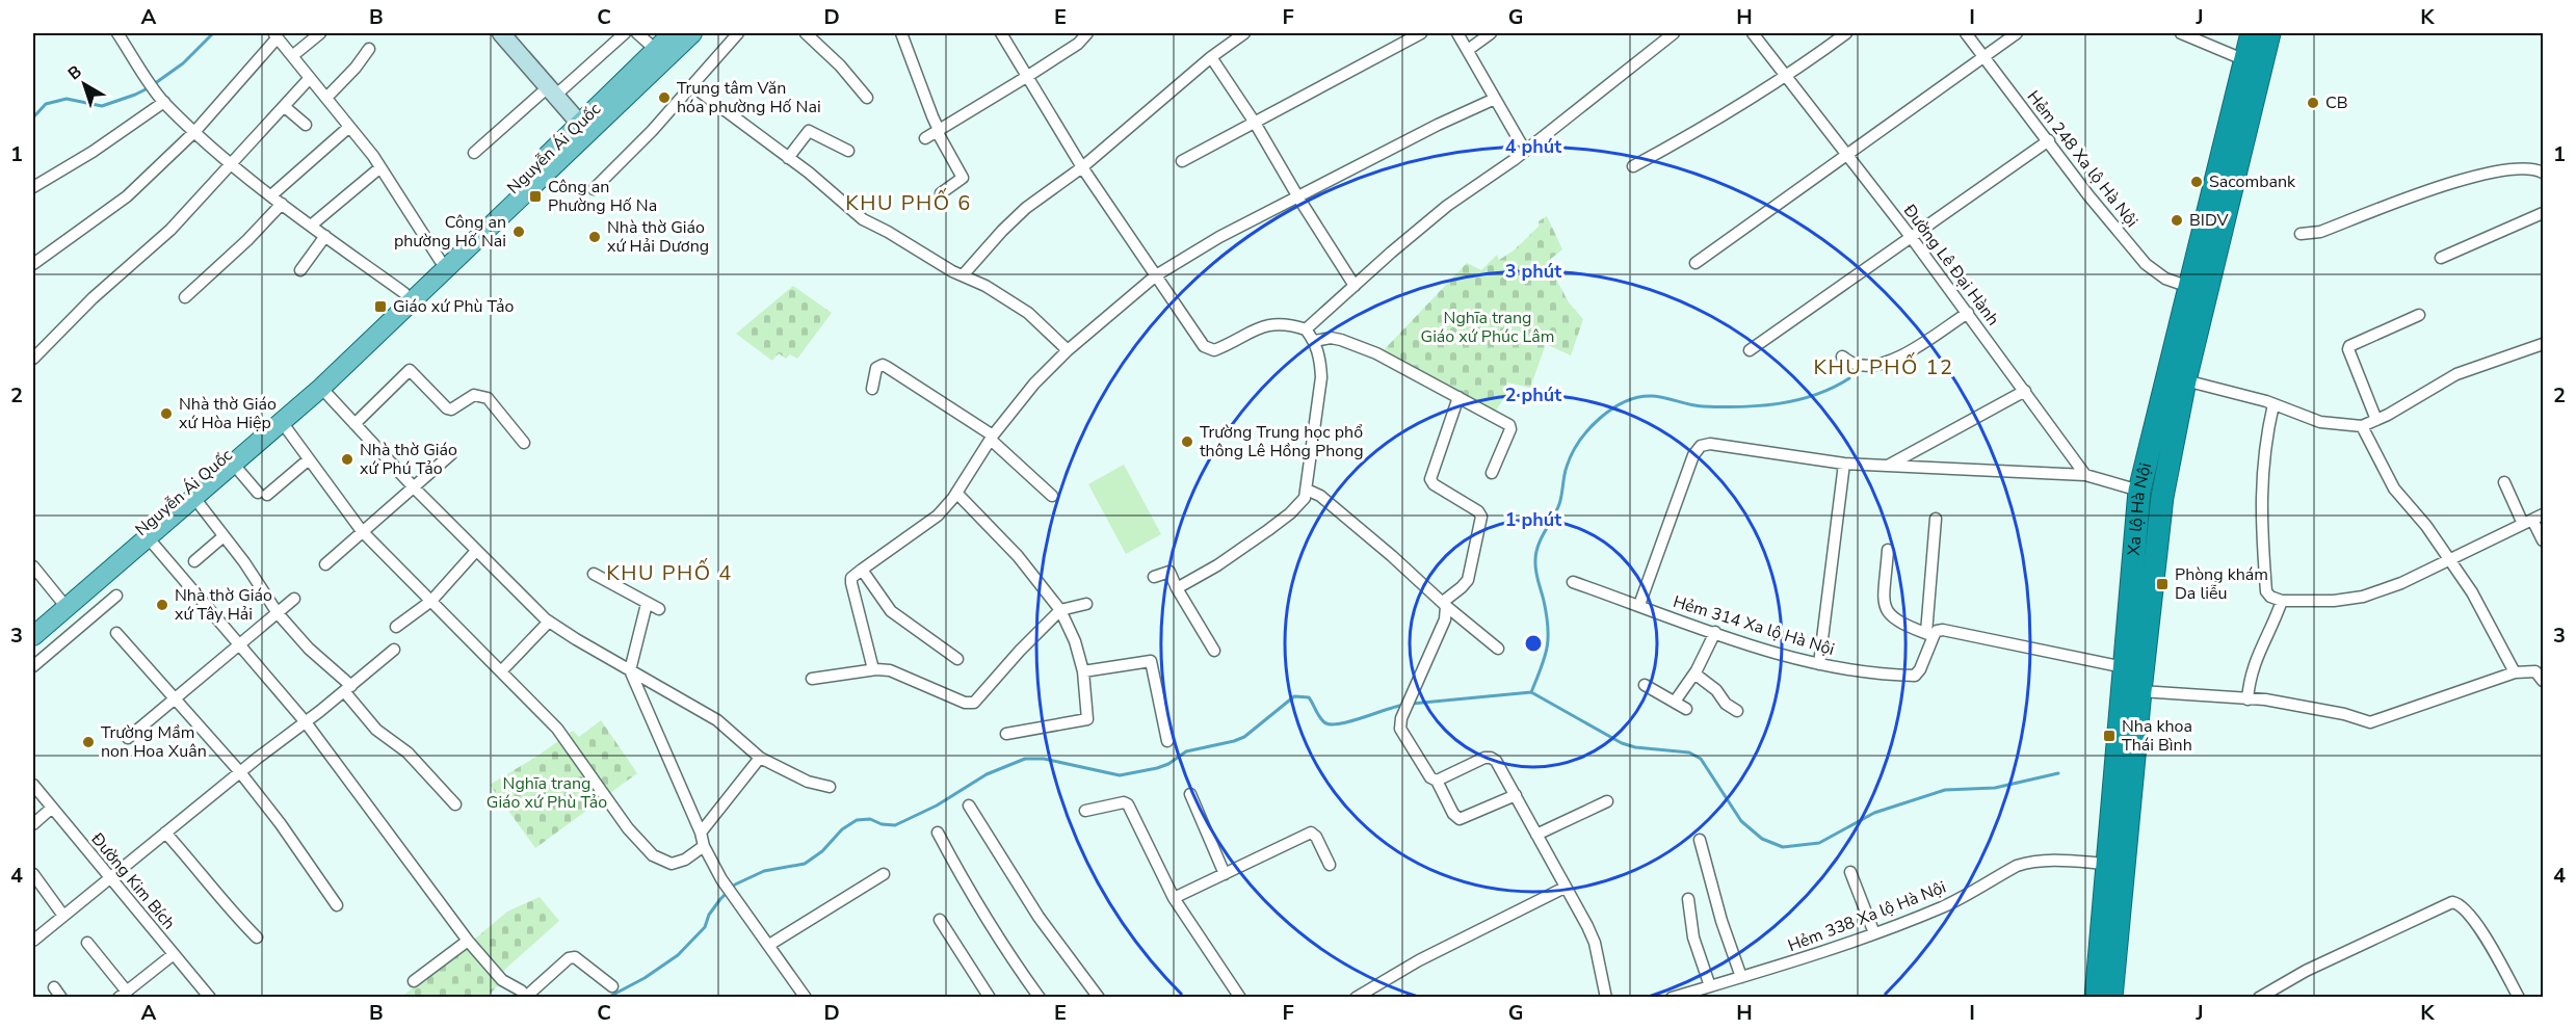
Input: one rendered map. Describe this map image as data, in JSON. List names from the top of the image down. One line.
{"streets":{"highway":["Xa lộ Hà Nội"],"main road":["Nguyễn Ái Quốc"],"street":["Hẻm 248 Xa lộ Hà Nội","Đường Lê Đại Hành","Hẻm 314 Xa lộ Hà Nội","Đường Kim Bích","Hẻm 338 Xa lộ Hà Nội"]},"crossings":[["Hẻm 248 Xa lộ Hà Nội","Xa lộ Hà Nội"],["Xa lộ Hà Nội","Hẻm 338 Xa lộ Hà Nội"]],"districts":["KHU PHỐ 6","KHU PHỐ 12","KHU PHỐ 4"],"parks":["Nghĩa trang Giáo xứ Phúc Lâm","Nghĩa trang Giáo xứ Phù Tảo"],"places":{"other":["Trung tâm Văn hóa phường Hố Nai","CB","Sacombank","BIDV","Công an phường Hố Nai","Nhà thờ Giáo xứ Hải Dương","Nhà thờ Giáo xứ Hòa Hiệp","Trường Trung học phổ thông Lê Hồng Phong","Nhà thờ Giáo xứ Phú Tảo","Nhà thờ Giáo xứ Tây Hải","Trường Mầm non Hoa Xuân"],"transit":["Công an Phường Hố Na","Giáo xứ Phù Tảo","Phòng khám Da liễu","Nha khoa Thái Bình"]},"north":"top left","grid":{"columns":["A","B","C","D","E","F","G","H","I","J","K"],"rows":["1","2","3","4"]},"rings":["4 phút","3 phút","2 phút","1 phút"]}
